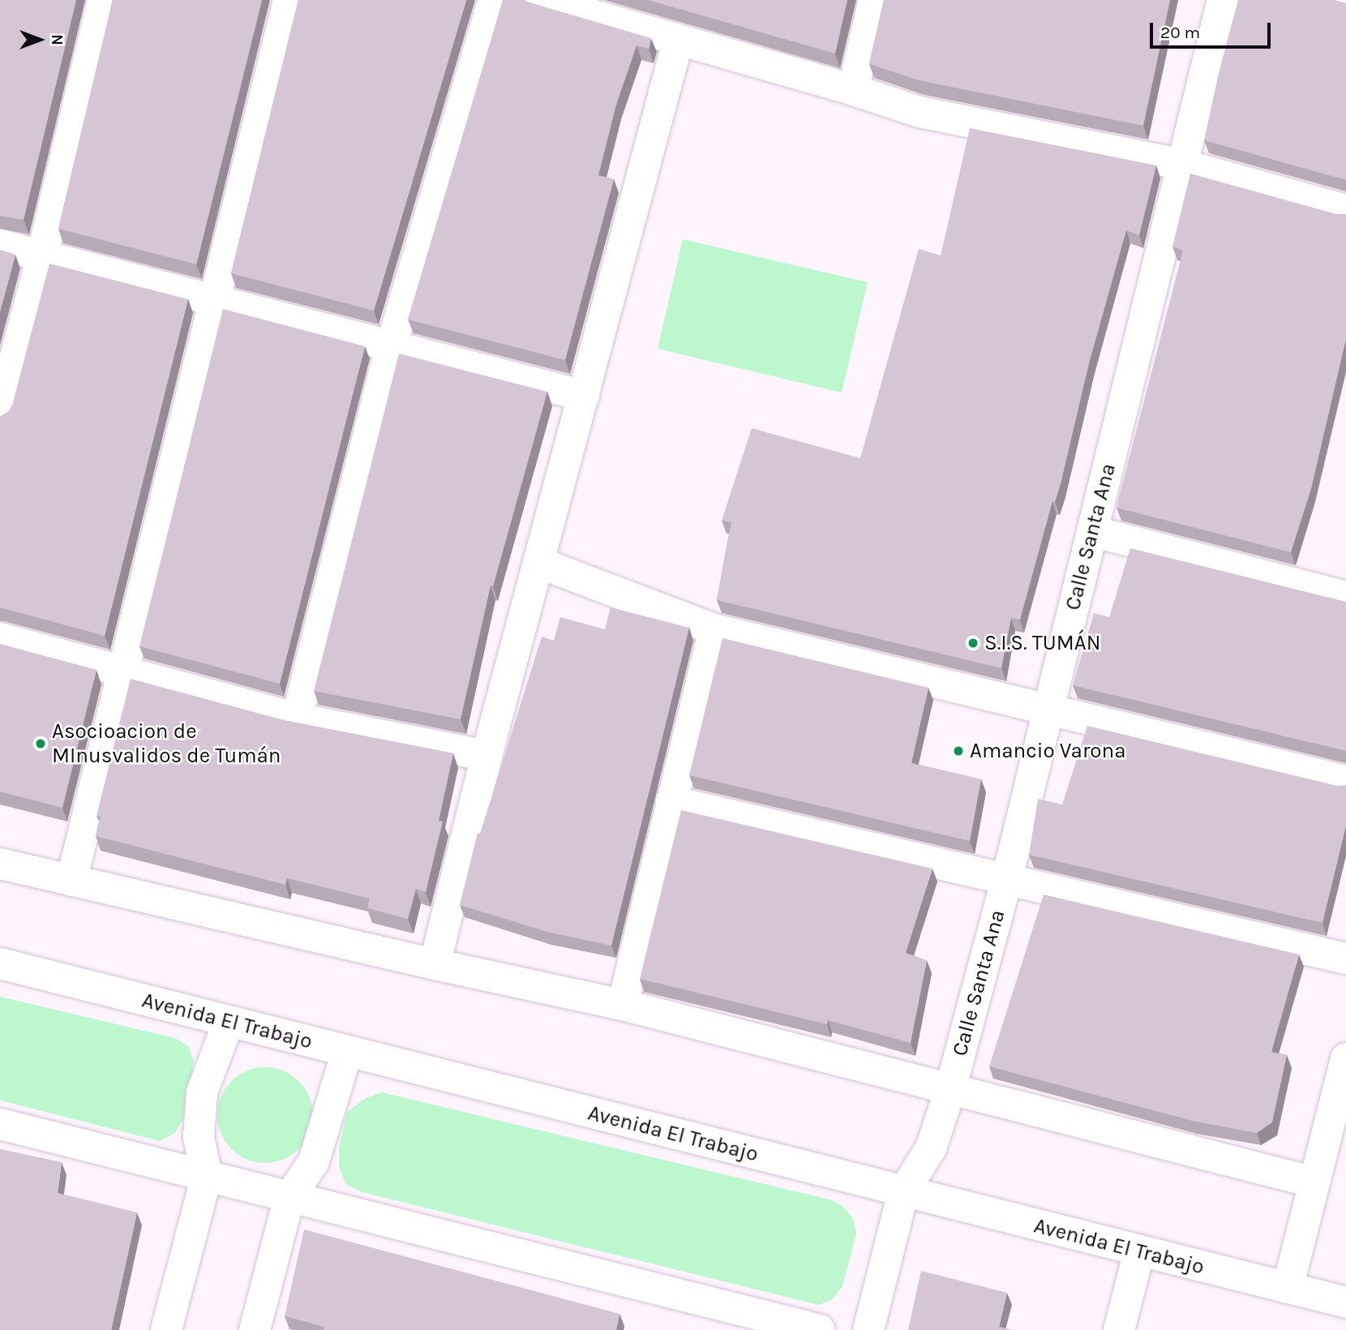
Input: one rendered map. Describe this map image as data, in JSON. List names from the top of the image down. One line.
{"streets":{"street":["Calle Santa Ana","Avenida El Trabajo"]},"crossings":[["Calle Santa Ana","Avenida El Trabajo"]],"places":["S.I.S. TUMÁN","Asocioacion de MInusvalidos de Tumán","Amancio Varona"],"scale_bar":"20 m","north":"right"}
